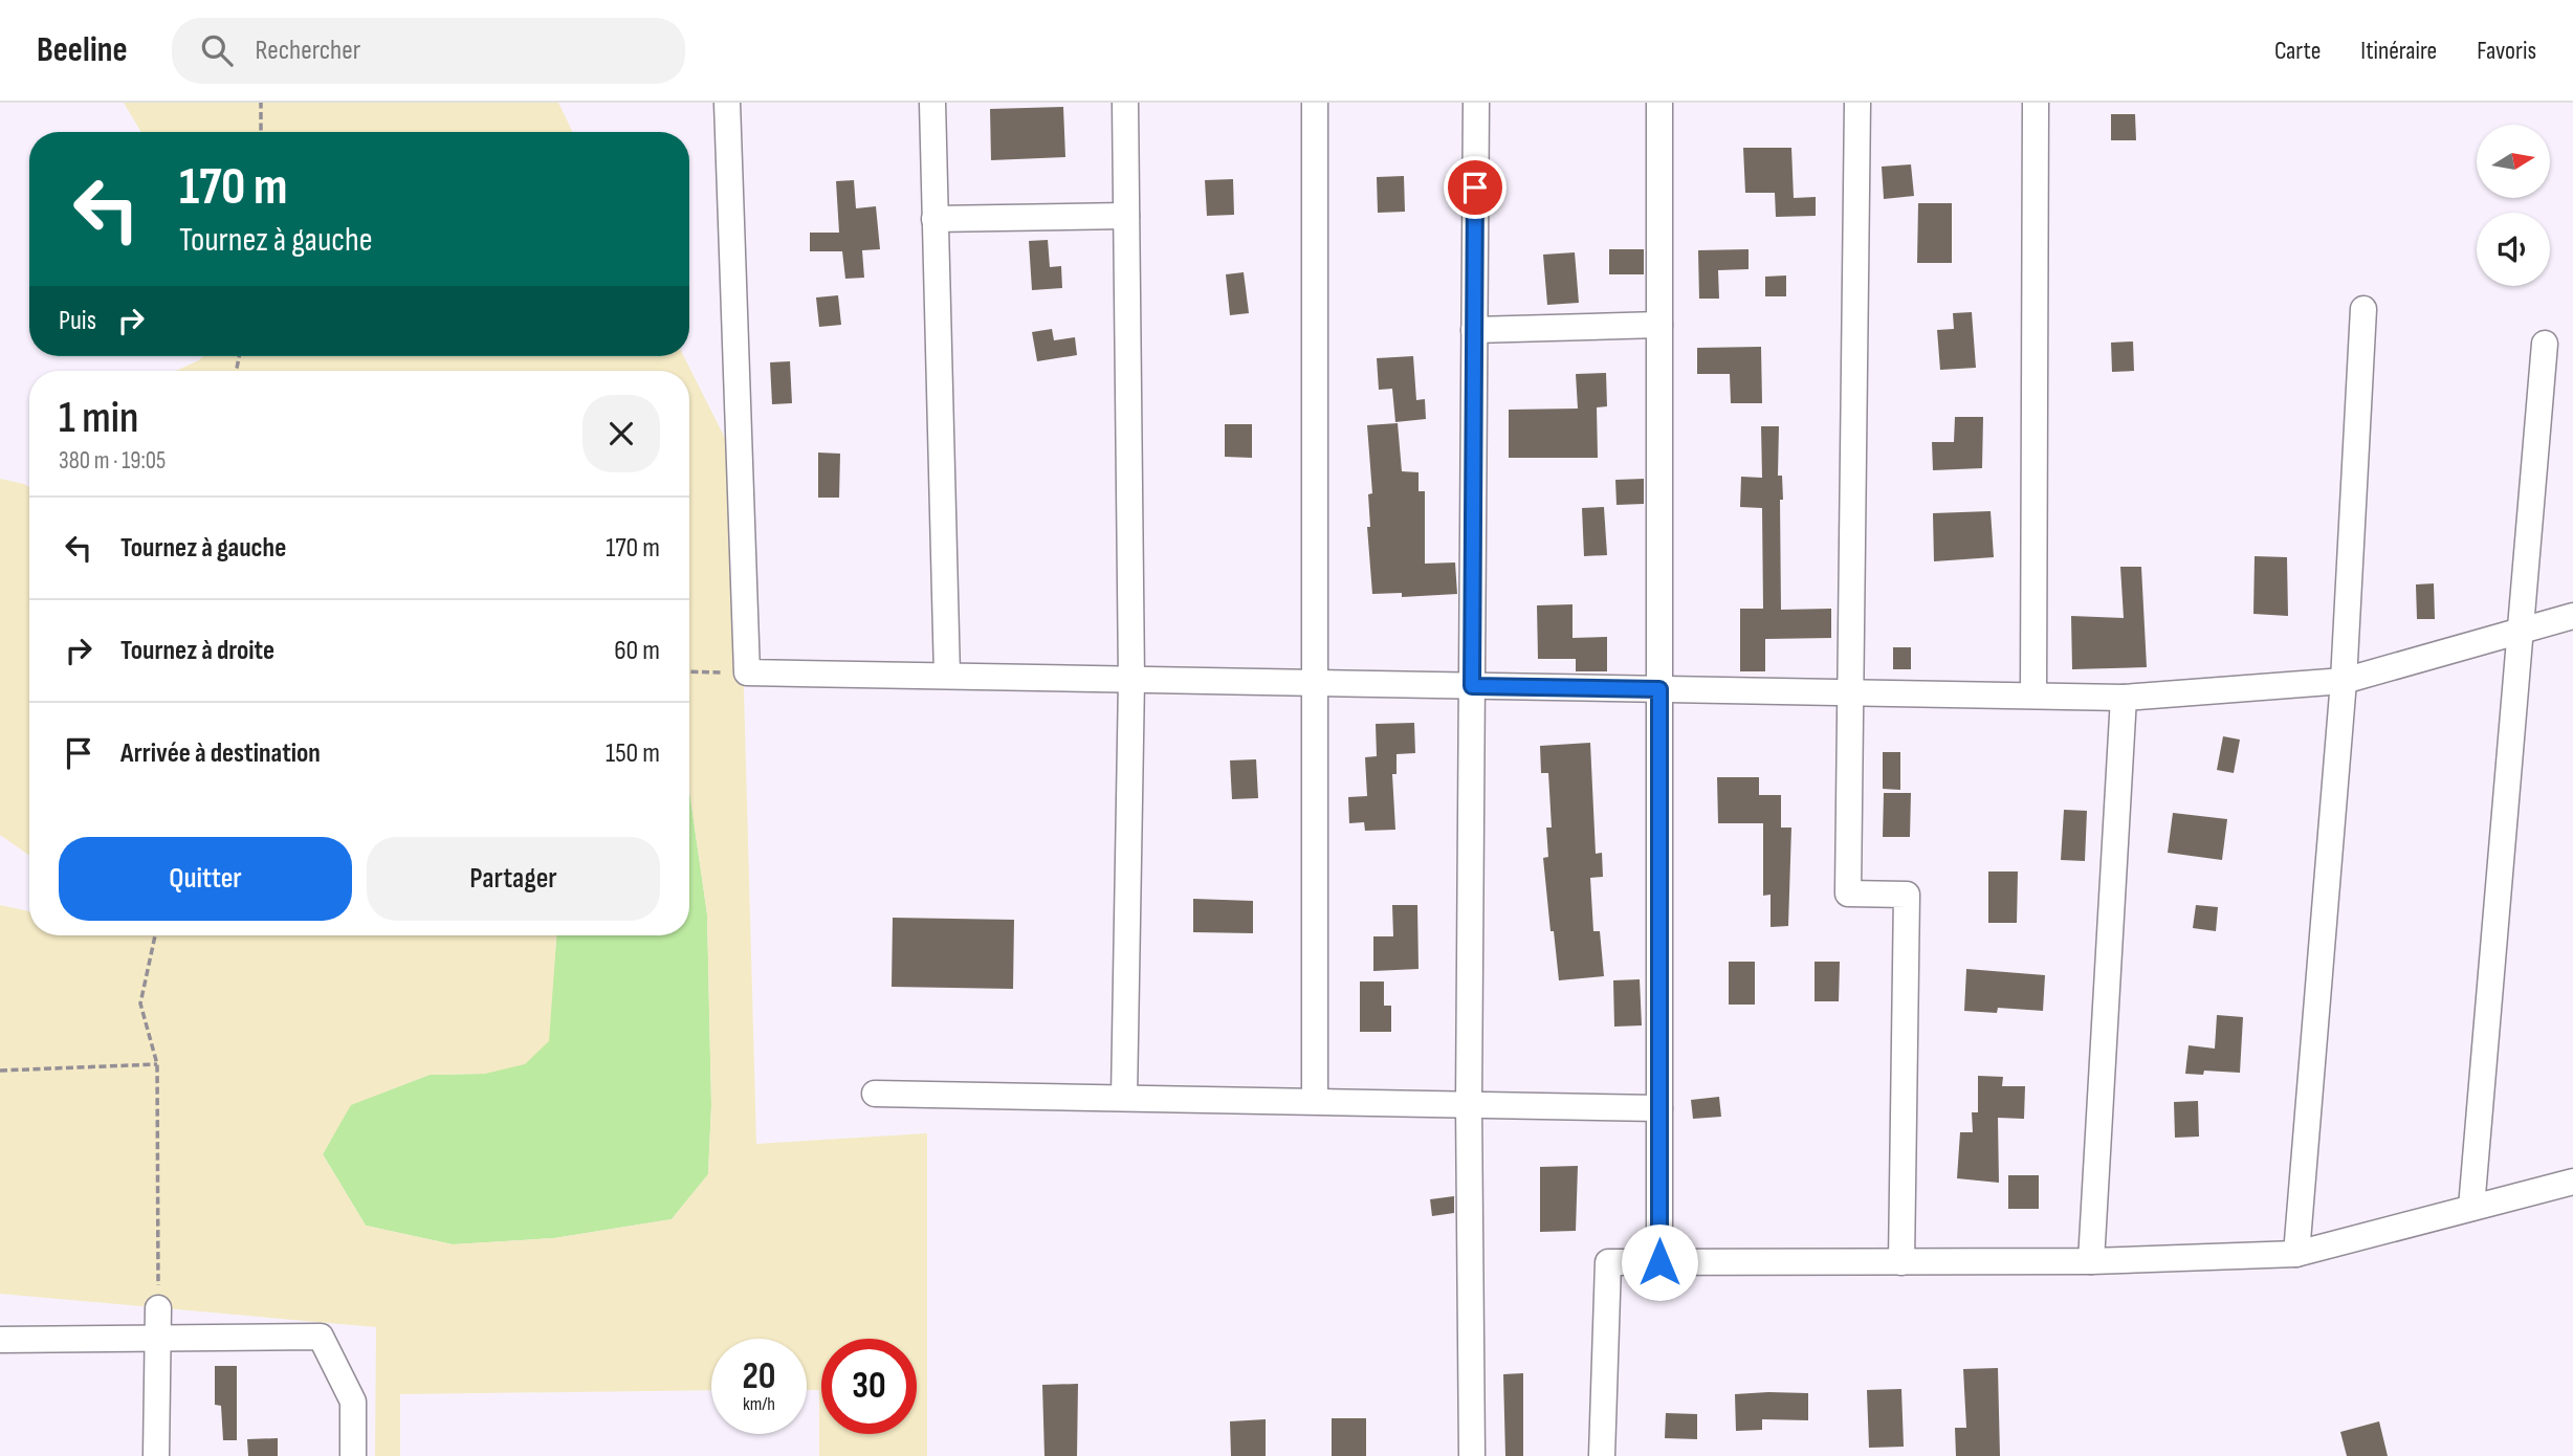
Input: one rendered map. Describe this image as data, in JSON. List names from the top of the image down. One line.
{"north":"right","page":{"header":"Beeline","search":"Rechercher","nav":["Carte","Itinéraire","Favoris"],"turn":["170 m","Tournez à gauche"],"then":"Puis","heading":["1 min","380 m · 19:05"],"list":[{"name":"Tournez à gauche","value":"170 m"},{"name":"Tournez à droite","value":"60 m"},{"name":"Arrivée à destination","value":"150 m"}],"buttons":["Quitter","Partager"],"speed":"20 km/h","limit":"30"}}
